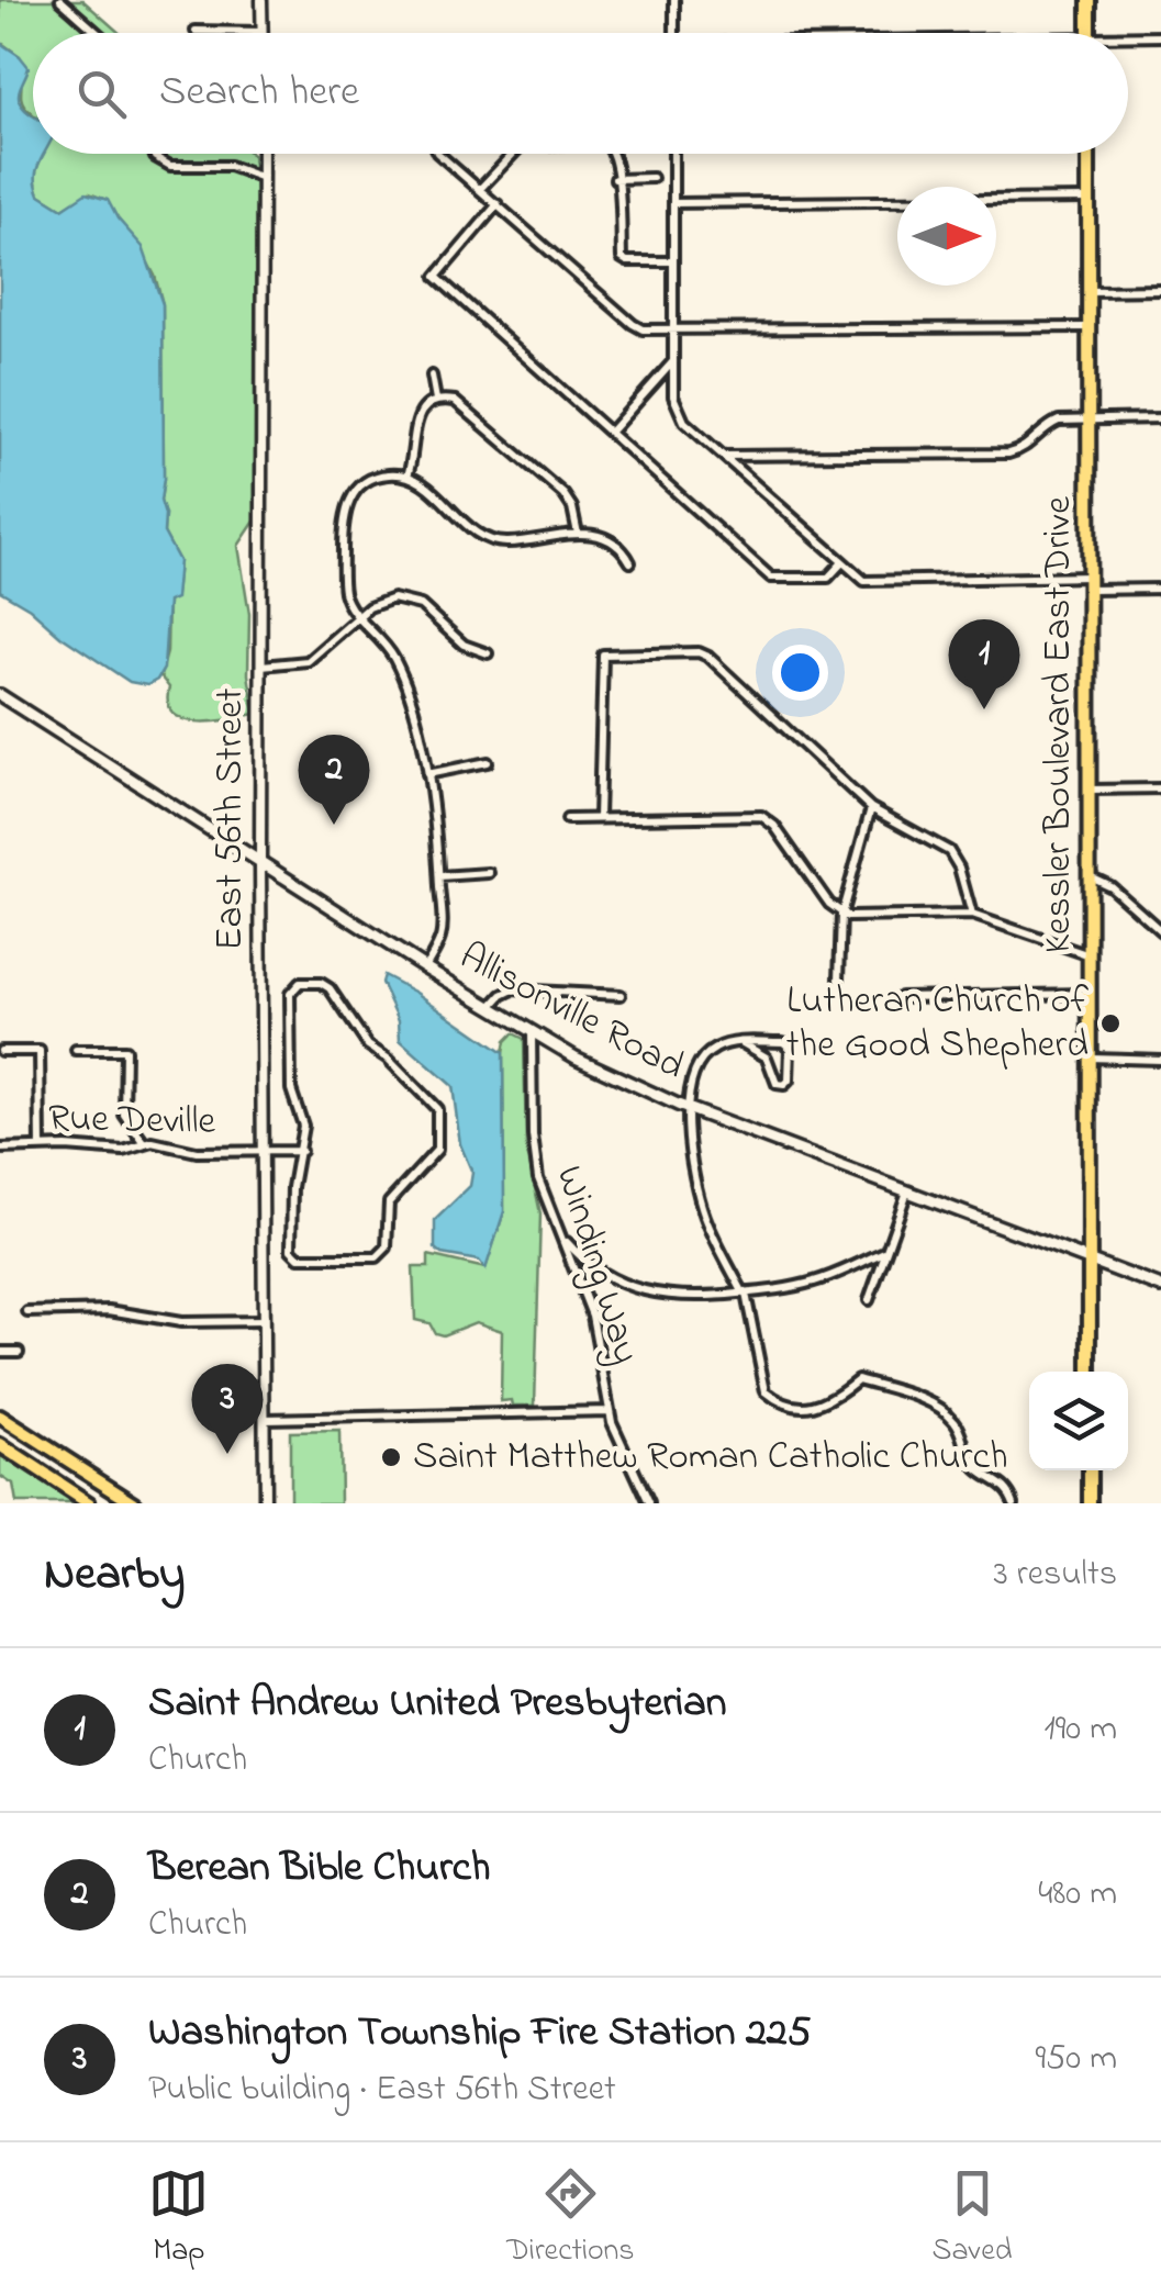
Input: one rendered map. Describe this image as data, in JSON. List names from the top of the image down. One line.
{"streets":{"main road":["Kessler Boulevard East Drive","Allisonville Road"],"street":["East 56th Street","Rue Deville","Winding Way"]},"crossings":[["Kessler Boulevard East Drive","Allisonville Road"],["East 56th Street","Allisonville Road"],["East 56th Street","Rue Deville"],["Allisonville Road","Winding Way"]],"places":["Lutheran Church of the Good Shepherd","Saint Matthew Roman Catholic Church"],"north":"right","page":{"search":"Search here","pins":["1","2","3"],"heading":["Nearby","3 results"],"list":[{"mark":"1","name":"Saint Andrew United Presbyterian","note":"Church","value":"190 m"},{"mark":"2","name":"Berean Bible Church","note":"Church","value":"480 m"},{"mark":"3","name":"Washington Township Fire Station 225","note":"Public building · East 56th Street","value":"950 m"}],"nav":["Map","Directions","Saved"]}}
